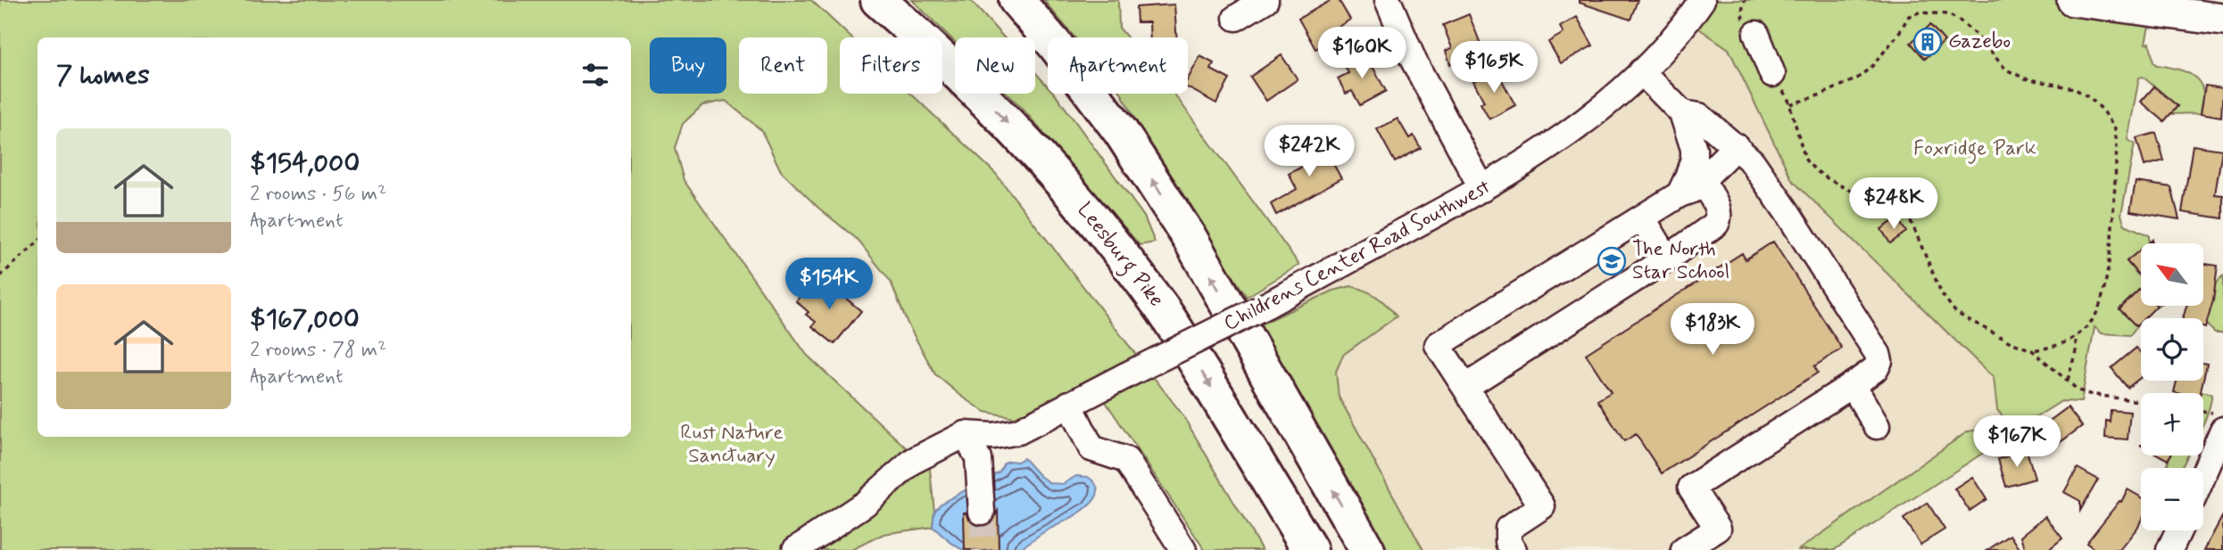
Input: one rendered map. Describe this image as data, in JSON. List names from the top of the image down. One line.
{"streets":{"highway":["Leesburg Pike"],"street":["Childrens Center Road Southwest"]},"parks":["Foxridge Park","Rust Nature Sanctuary"],"places":{"building":["Gazebo"],"school or university":["The North Star School"]},"north":"top left","page":{"price":["$160K","$165K","$242K","$248K","$154K","$183K","$167K"],"chip":["Buy","Rent","Filters","New","Apartment"],"heading":"7 homes","list":[{"name":"$154,000","note":"2 rooms · 56 m² · Apartment"},{"name":"$167,000","note":"2 rooms · 78 m² · Apartment"}],"map_buttons":["+","−"]}}
